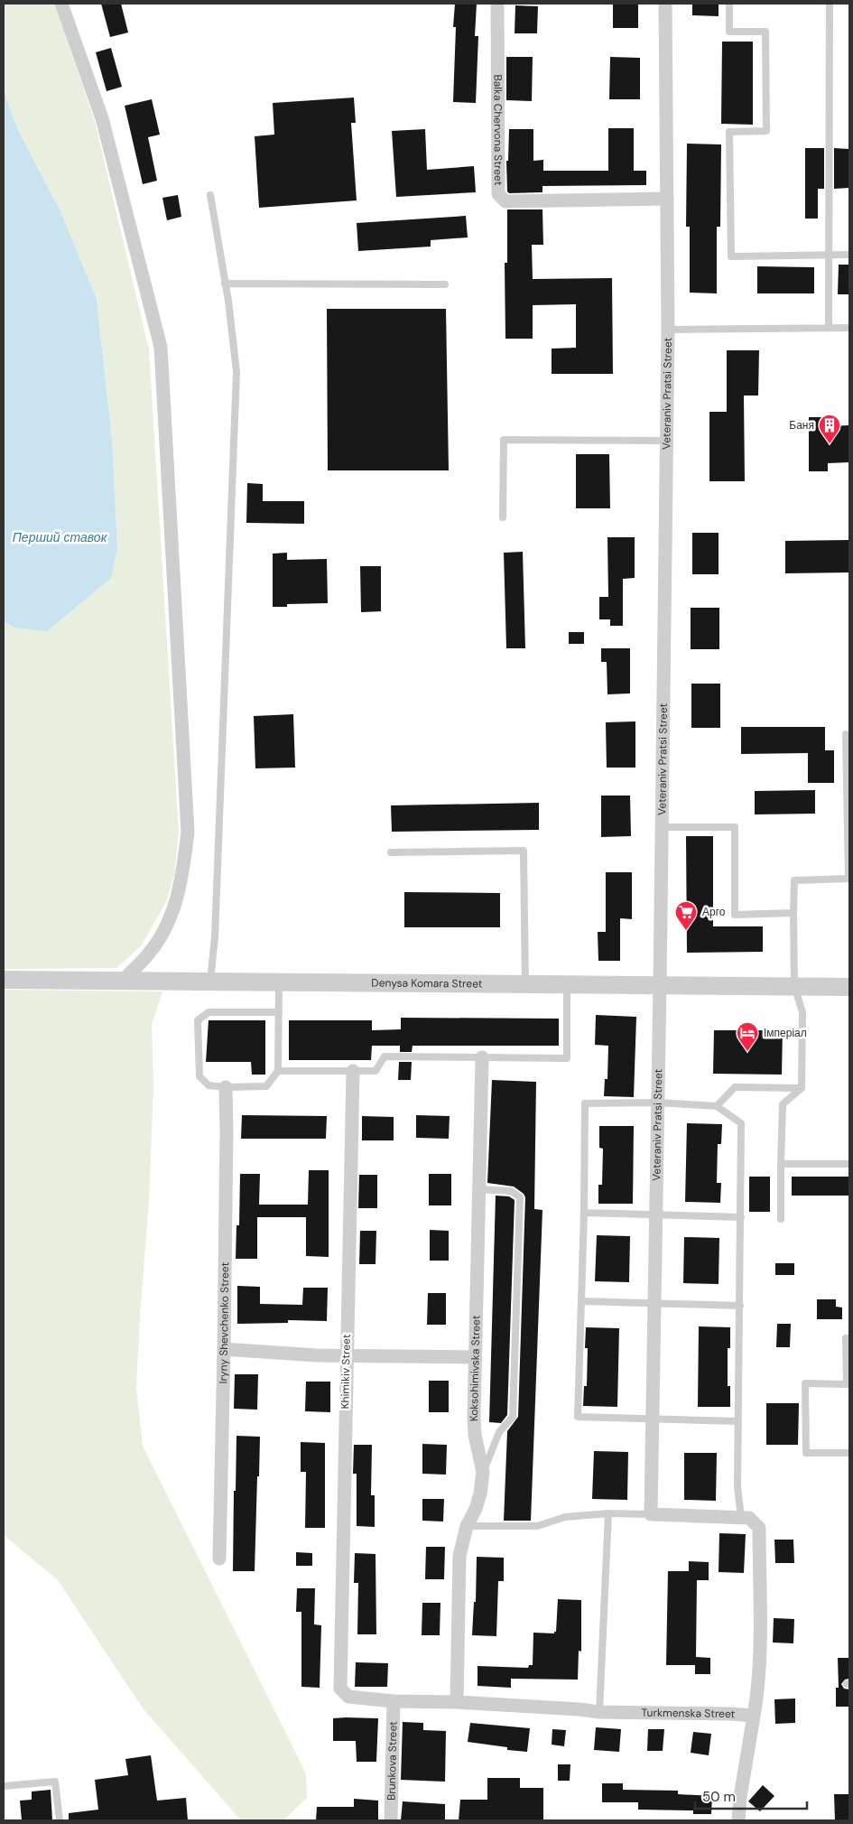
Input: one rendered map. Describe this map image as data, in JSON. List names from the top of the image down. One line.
{"streets":{"street":["Balka Chervona Street","Veteraniv Pratsi Street","Denysa Komara Street","Iryny Shevchenko Street","Koksohimivska Street","Khimikiv Street","Turkmenska Street","Brunkova Street"]},"crossings":[["Balka Chervona Street","Veteraniv Pratsi Street"],["Veteraniv Pratsi Street","Denysa Komara Street"],["Koksohimivska Street","Turkmenska Street"],["Khimikiv Street","Turkmenska Street"],["Turkmenska Street","Brunkova Street"]],"water":["Перший ставок"],"places":{"building":["Баня"],"supermarket":["Арго"],"hotel":["Імперіал"]},"scale_bar":"50 m"}
